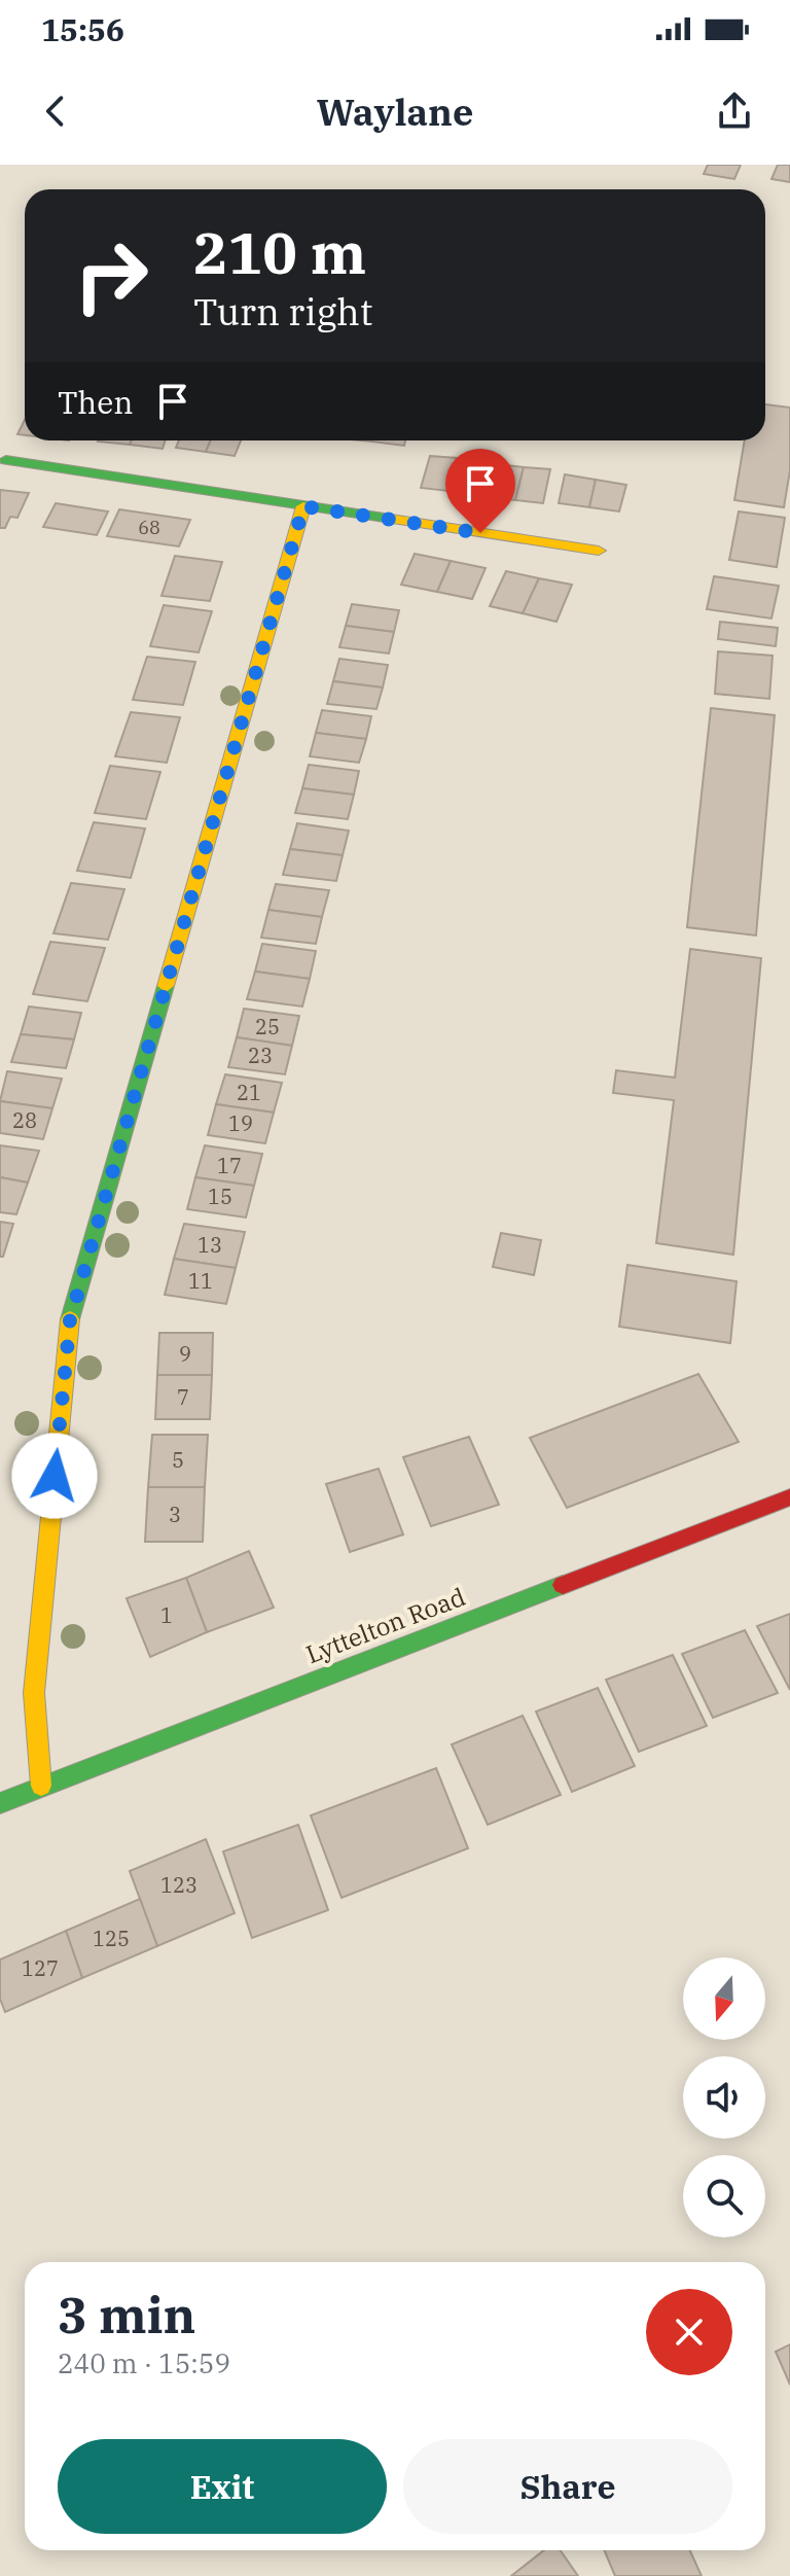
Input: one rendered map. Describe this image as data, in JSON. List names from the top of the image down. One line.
{"streets":{"street":["Lyttelton Road"]},"house_numbers":["68","25","23","21","28","19","17","15","13","11","9","7","5","3","1","123","125","127"],"north":"bottom","page":{"status":"15:56","header":"Waylane","turn":["210 m","Turn right"],"then":"Then","heading":["3 min","240 m · 15:59"],"buttons":["Exit","Share"]}}
